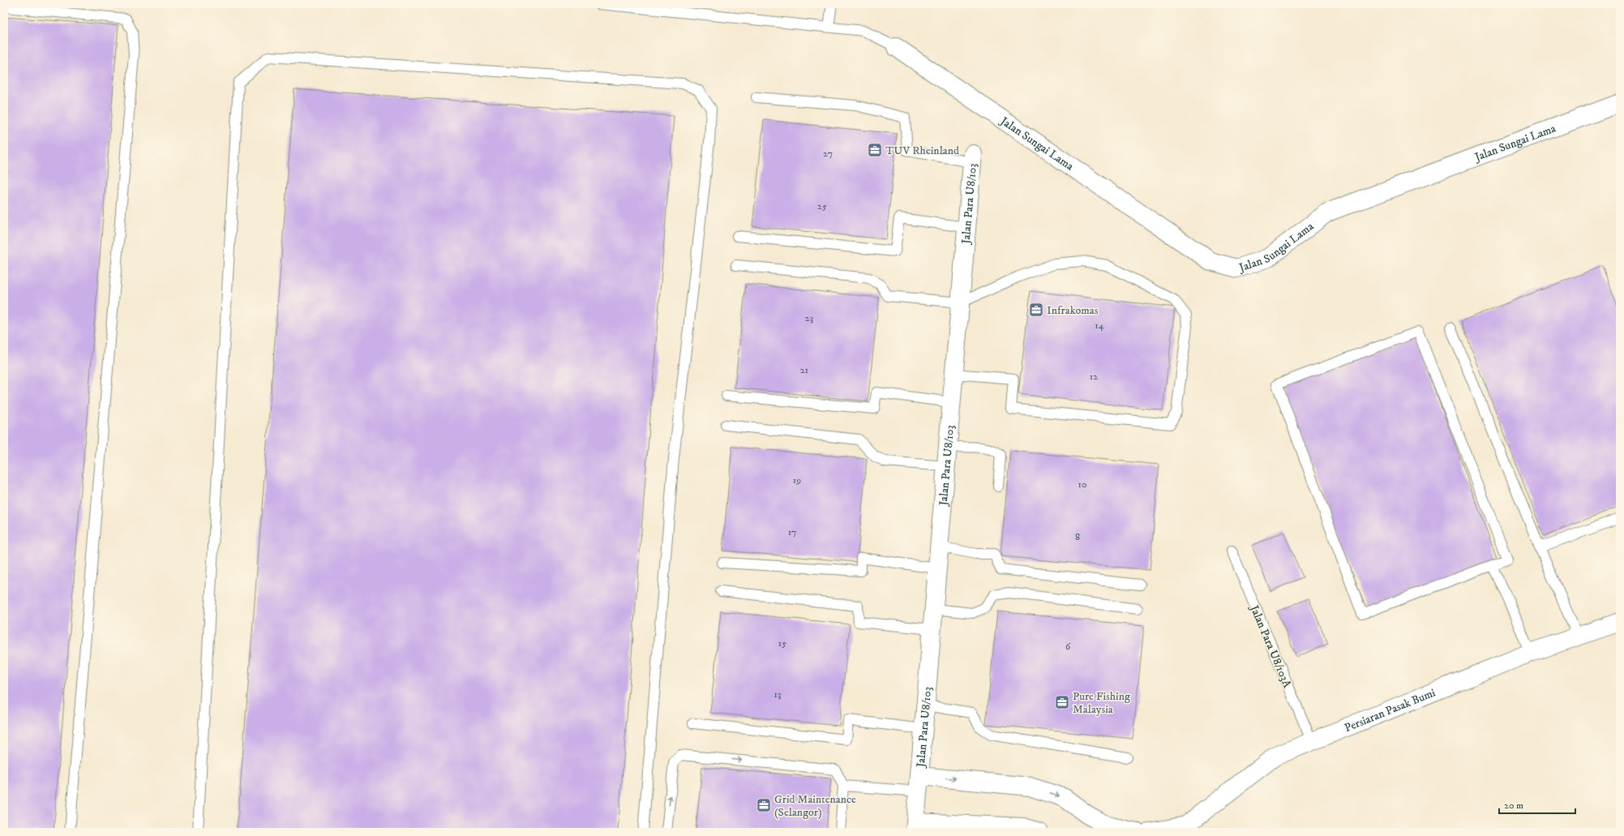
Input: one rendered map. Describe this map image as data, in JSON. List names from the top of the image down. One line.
{"streets":{"street":["Jalan Sungai Lama","Jalan Para U8/103","Persiaran Pasak Bumi"],"lane":["Jalan Para U8/103A"]},"crossings":[["Jalan Para U8/103A","Persiaran Pasak Bumi"]],"places":{"office":["TUV Rheinland","Infrakomas","Pure Fishing Malaysia","Grid Maintenance (Selangor)"]},"house_numbers":["27","25","23","14","21","12","19","10","17","8","15","6","13"],"scale_bar":"20 m"}
